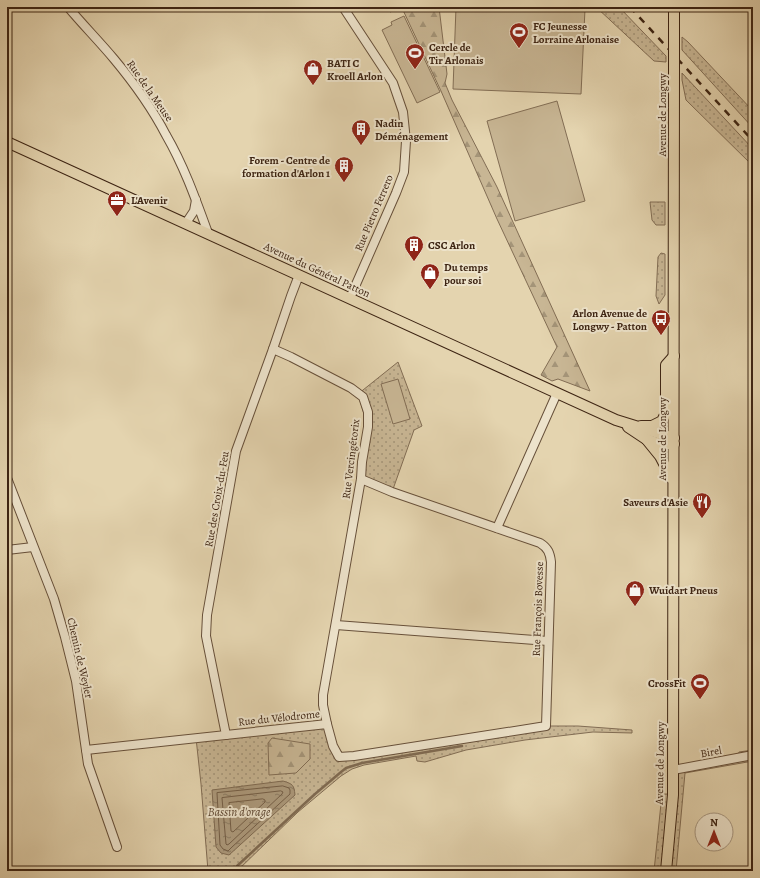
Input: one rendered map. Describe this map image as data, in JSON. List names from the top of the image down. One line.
{"streets":{"main road":["Avenue de Longwy","Avenue du Général Patton"],"street":["Rue de la Meuse","Rue Pietro Ferrero","Rue Vercingétorix","Rue des Croix-du-Feu","Rue François Bovesse","Chemin de Weyler","Rue du Vélodrome","Birel"]},"crossings":[["Rue de la Meuse","Avenue du Général Patton"],["Avenue de Longwy","Birel"],["Rue Pietro Ferrero","Avenue du Général Patton"],["Avenue du Général Patton","Rue des Croix-du-Feu"],["Rue Vercingétorix","Rue des Croix-du-Feu"],["Rue Vercingétorix","Rue François Bovesse"],["Rue Vercingétorix","Rue du Vélodrome"],["Rue des Croix-du-Feu","Rue du Vélodrome"],["Rue François Bovesse","Rue du Vélodrome"],["Chemin de Weyler","Rue du Vélodrome"]],"water":["Bassin d'orage"],"places":{"sports":["FC Jeunesse Lorraine Arlonaise","Cercle de Tir Arlonais","CrossFit"],"shop":["BATI C Kroell Arlon","Du temps pour soi","Wuidart Pneus"],"building":["Nadin Déménagement","Forem - Centre de formation d'Arlon 1","CSC Arlon"],"office":["L'Avenir"],"bus stop":["Arlon Avenue de Longwy - Patton"],"restaurant":["Saveurs d'Asie"]},"north":"top"}
